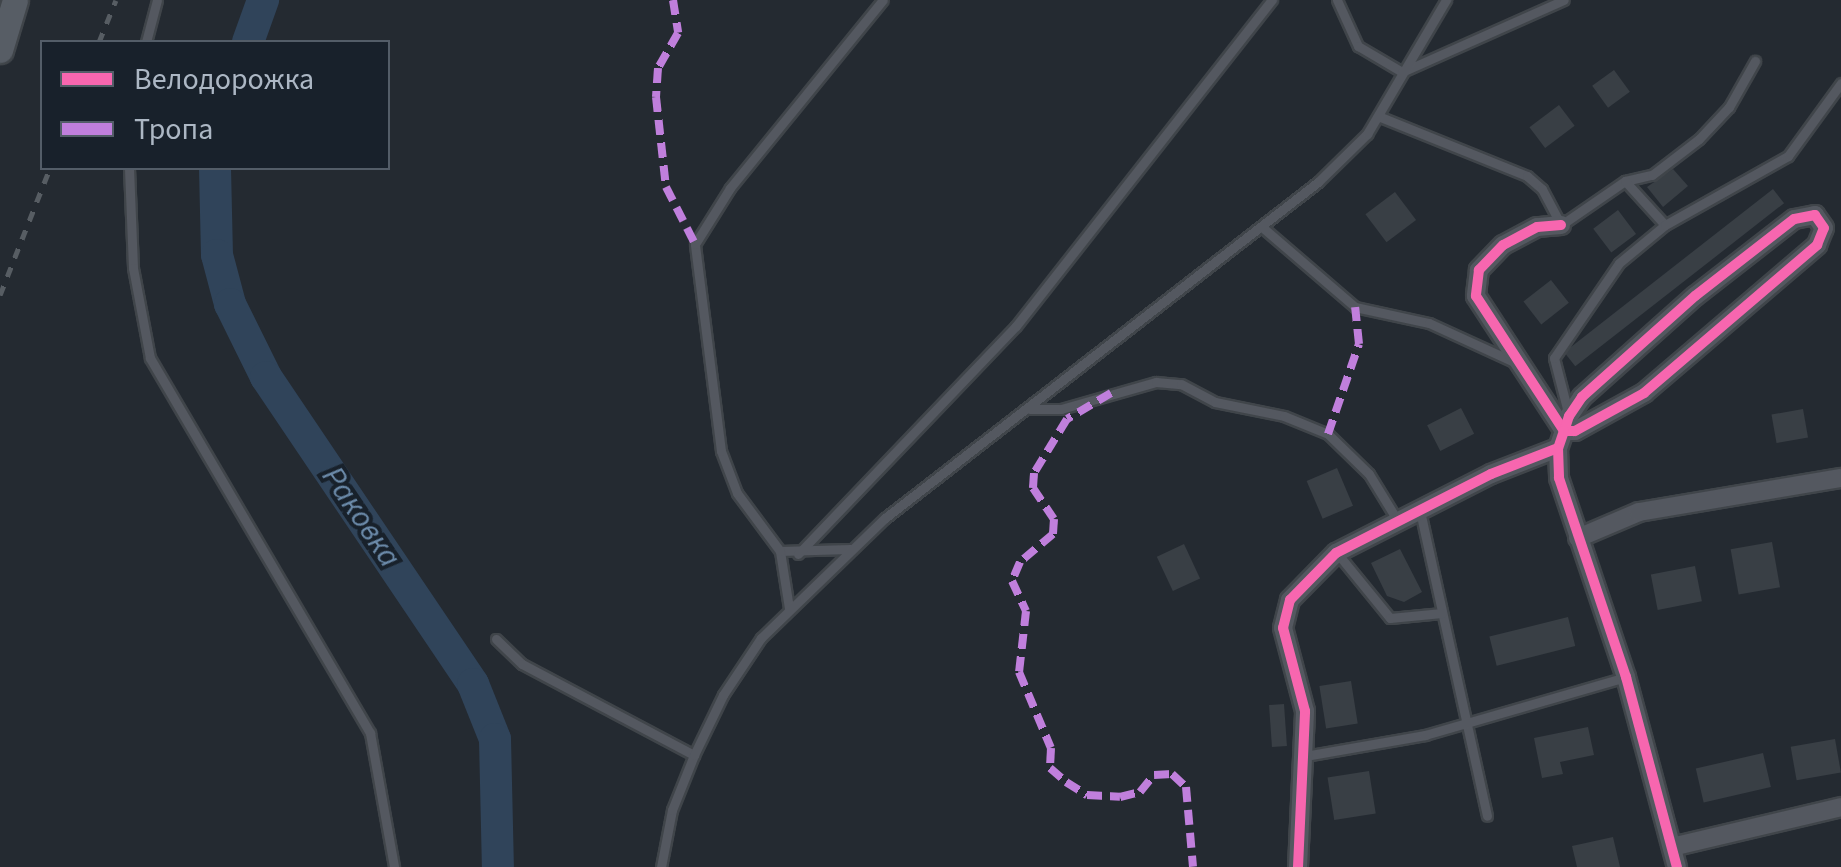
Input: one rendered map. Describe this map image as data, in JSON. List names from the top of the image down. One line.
{"water":["Раковка"],"legend":["Велодорожка","Тропа"]}
